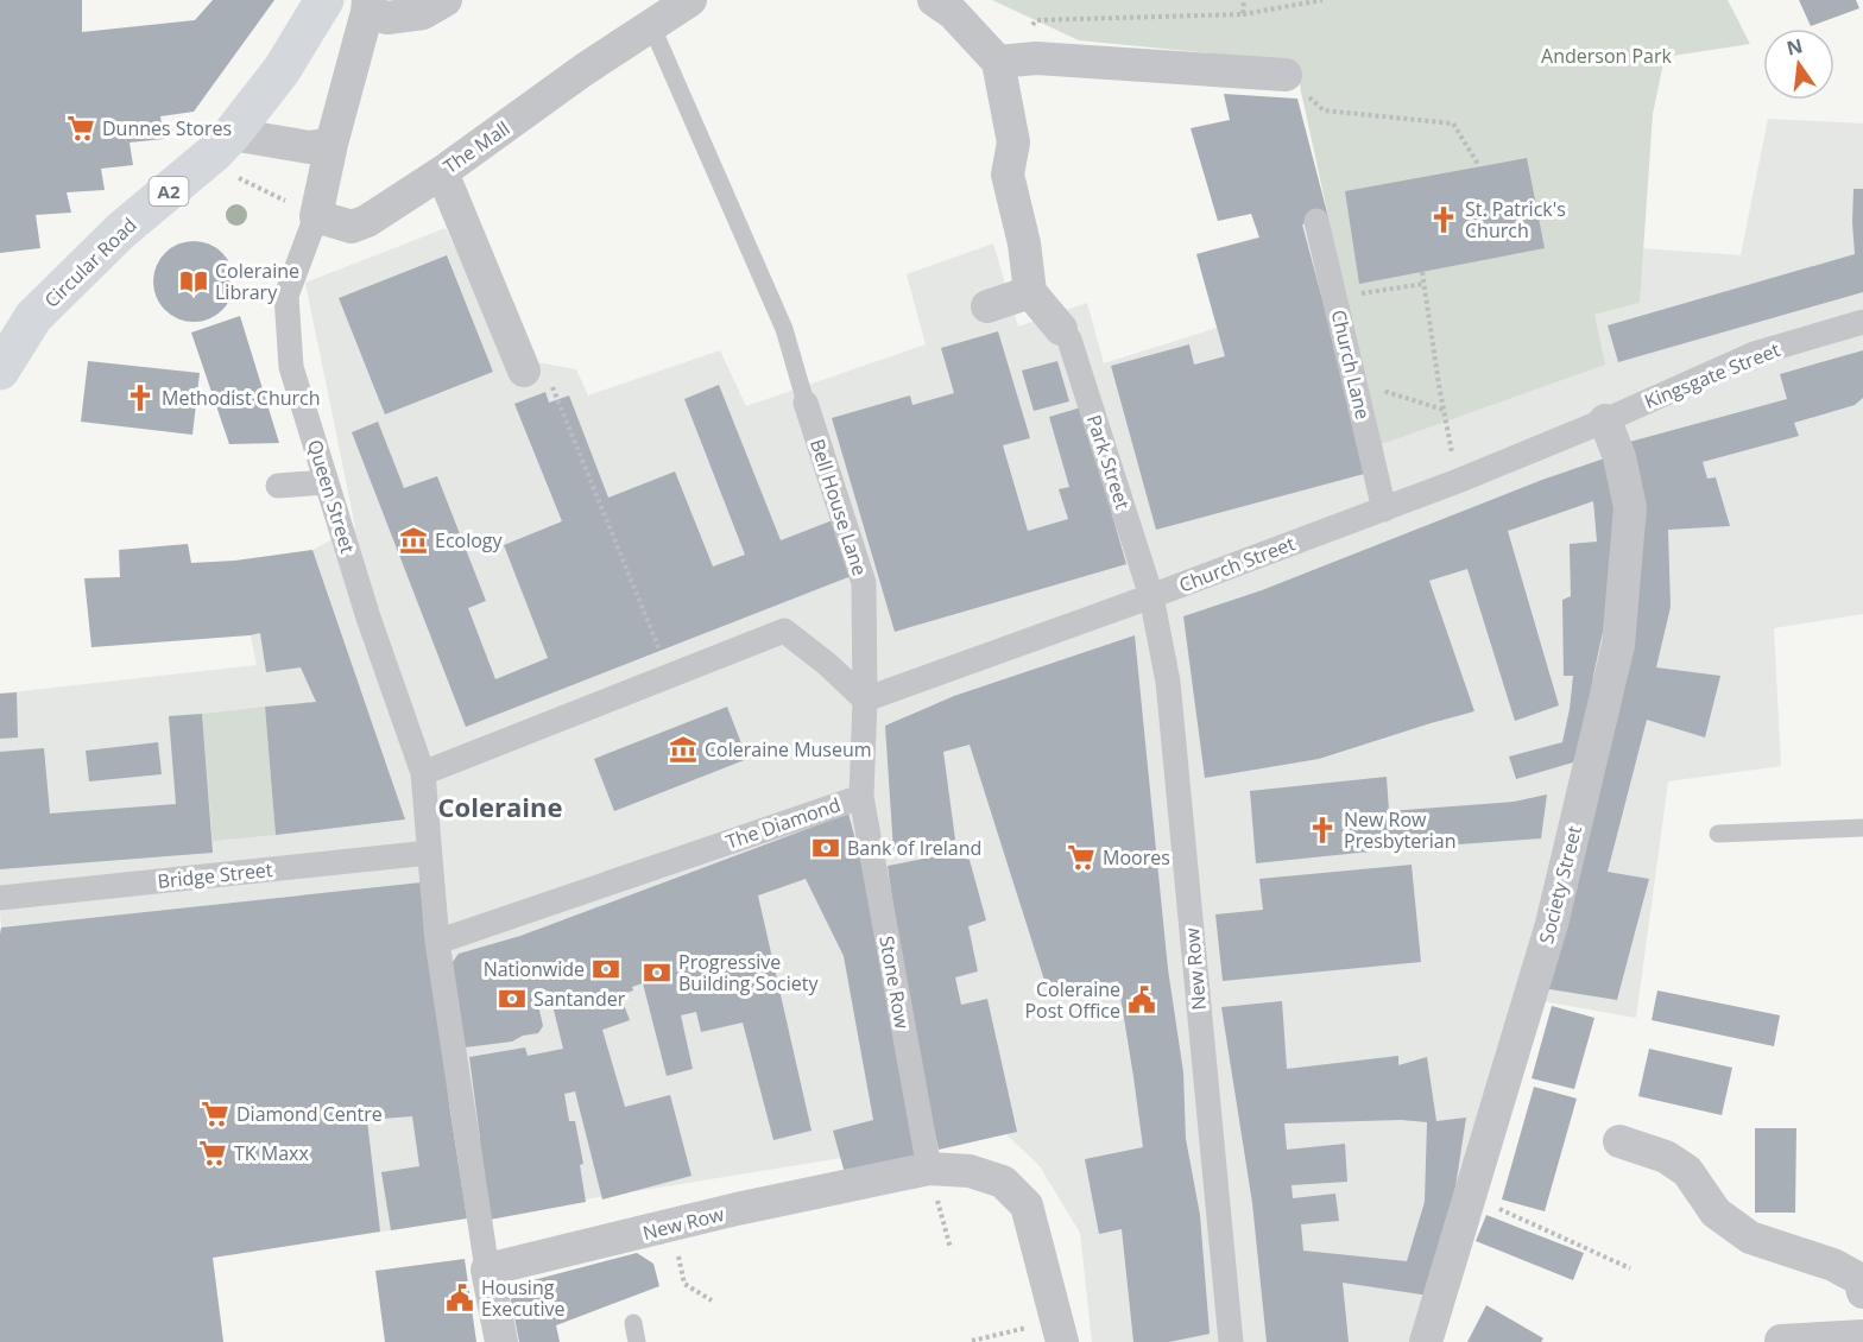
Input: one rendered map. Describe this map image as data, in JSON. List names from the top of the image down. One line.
{"streets":{"main road":["A2","Circular Road"],"street":["The Mall","Church Lane","Kingsgate Street","Park Street","Queen Street","Bell House Lane","Church Street","The Diamond","Bridge Street","Society Street","New Row","Stone Row"]},"crossings":[["The Mall","Queen Street"],["Church Lane","Church Street"],["Kingsgate Street","Church Street"],["Kingsgate Street","Society Street"],["Park Street","Church Street"],["Park Street","New Row"],["Bell House Lane","Church Street"],["Bell House Lane","The Diamond"],["Church Street","The Diamond"],["Church Street","Society Street"],["Church Street","New Row"],["The Diamond","Stone Row"],["New Row","Stone Row"]],"districts":["Coleraine"],"parks":["Anderson Park"],"places":{"supermarket":["Dunnes Stores","Moores","Diamond Centre","TK Maxx"],"church":["St. Patrick's Church","Methodist Church","New Row Presbyterian"],"library":["Coleraine Library"],"museum":["Ecology","Coleraine Museum"],"bank":["Bank of Ireland","Nationwide","Progressive Building Society","Santander"],"public building":["Coleraine Post Office","Housing Executive"]},"north":"top"}
